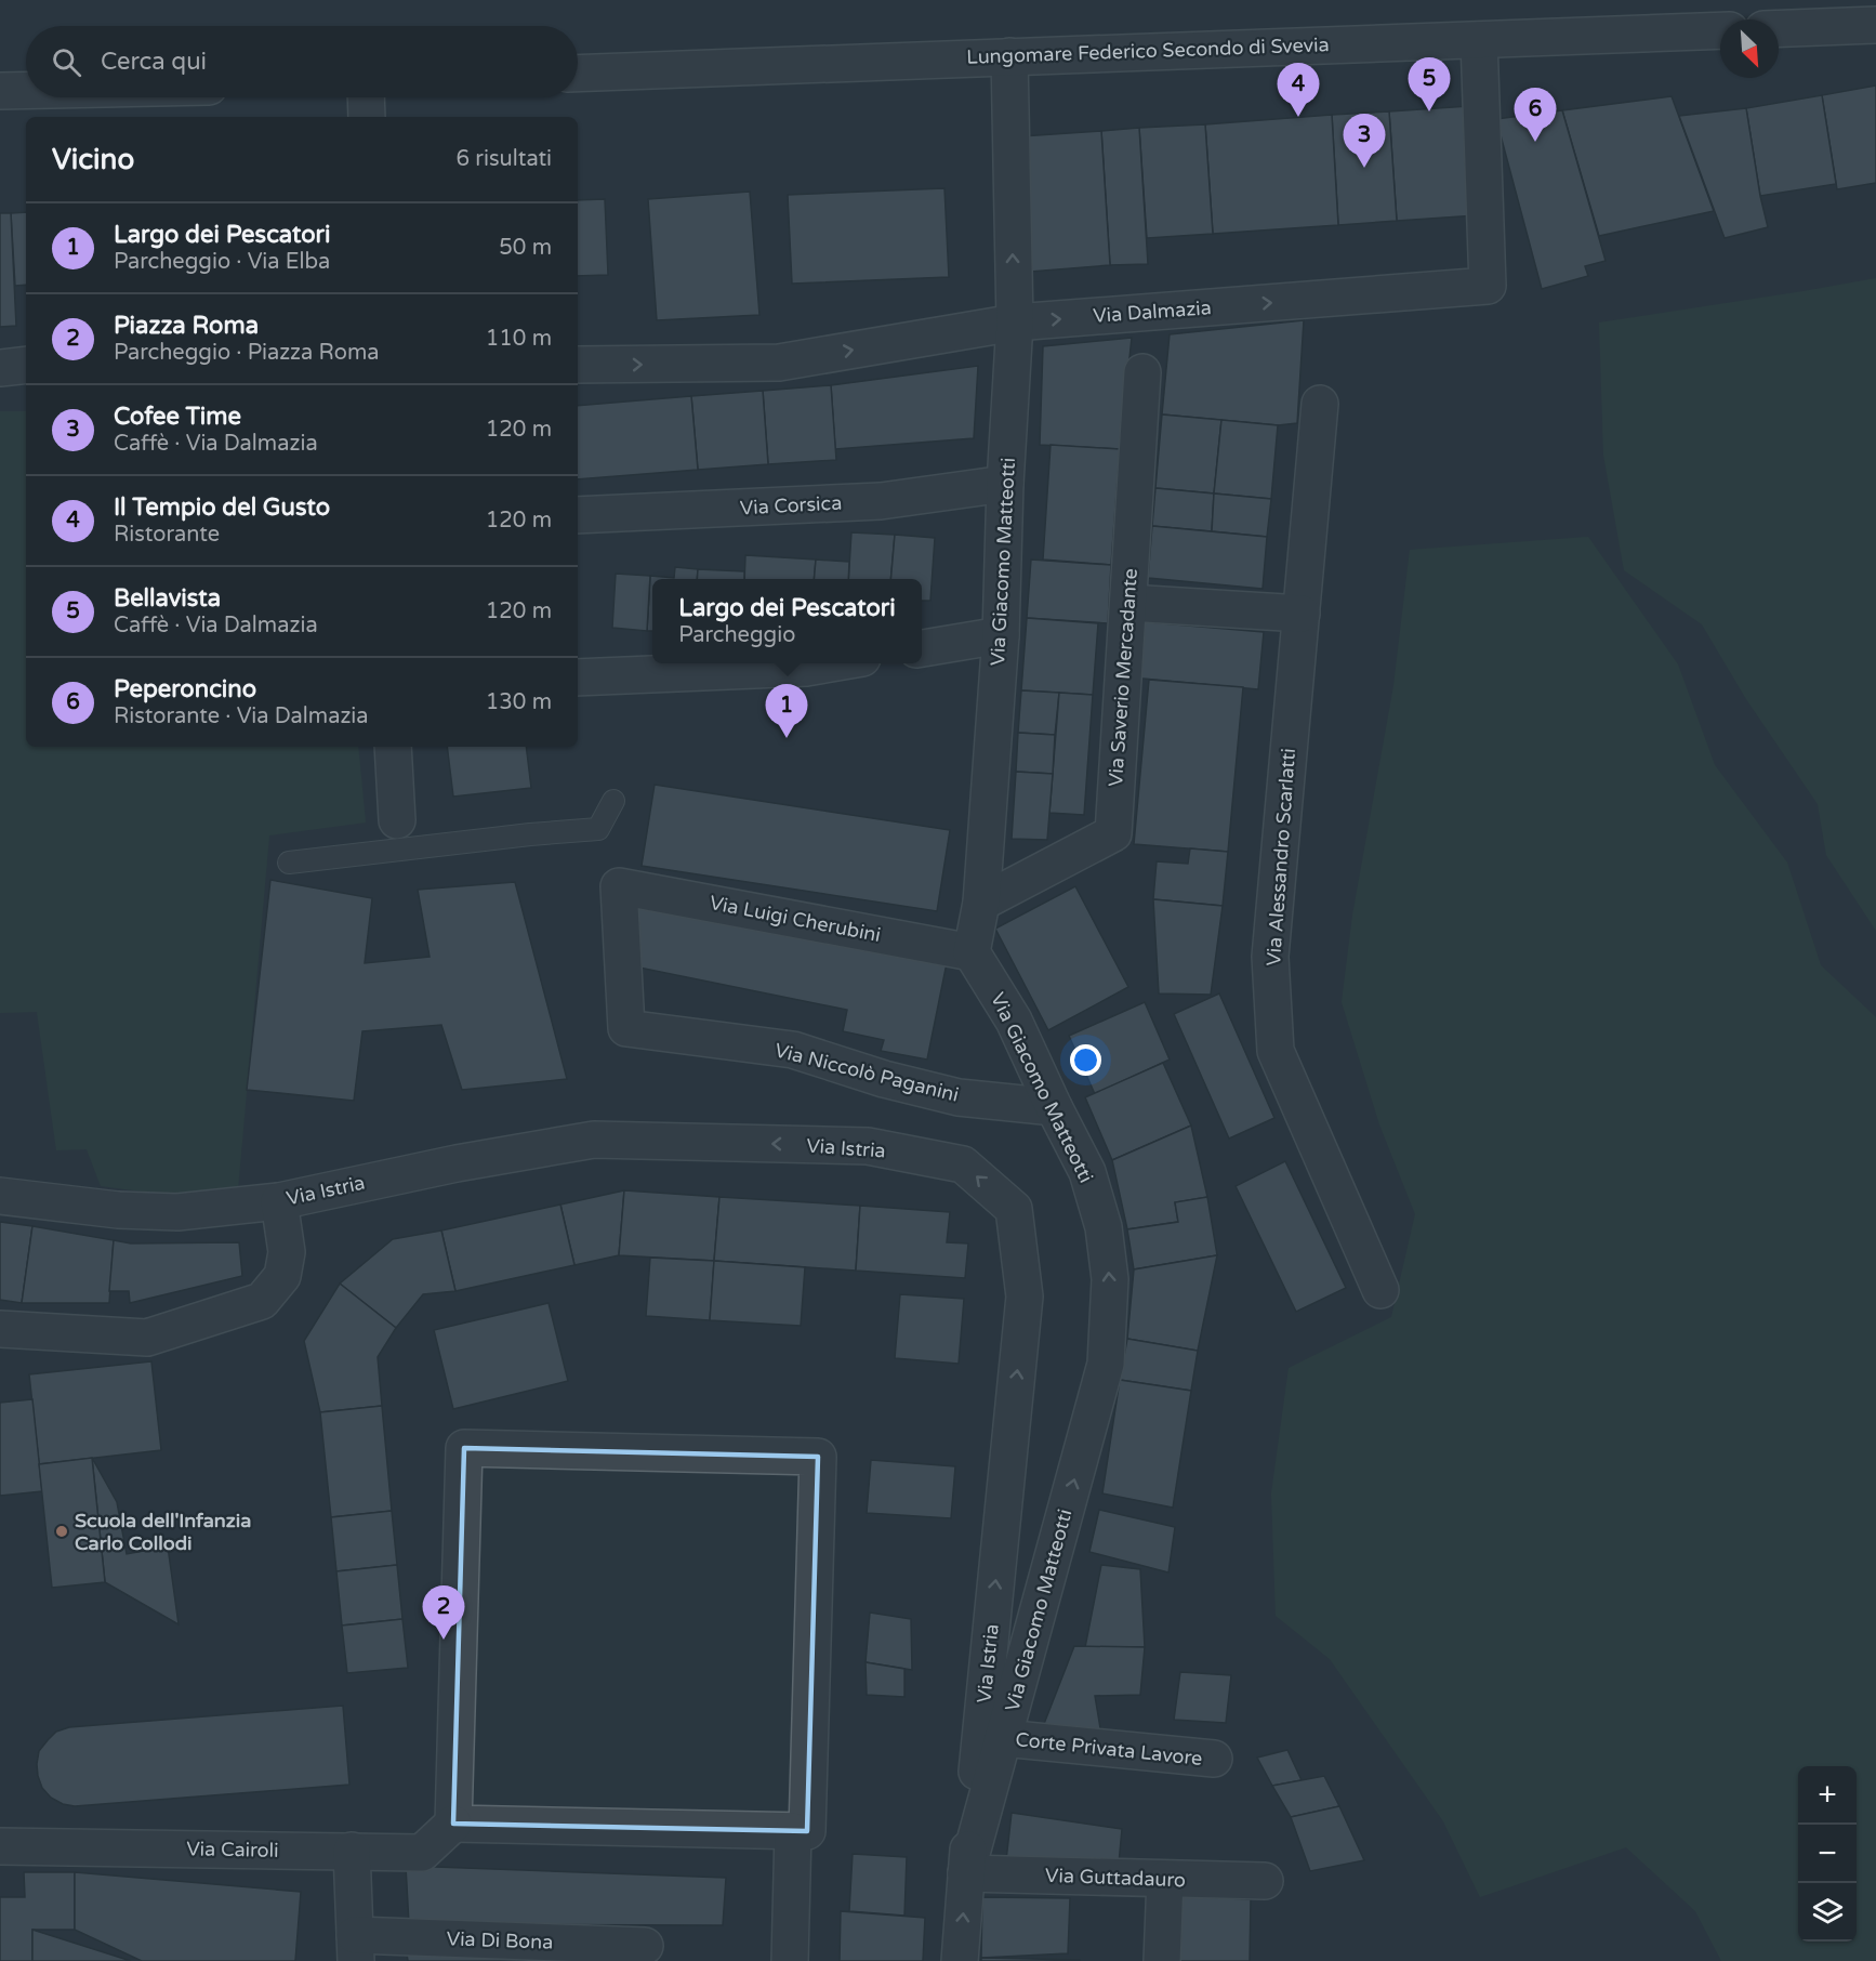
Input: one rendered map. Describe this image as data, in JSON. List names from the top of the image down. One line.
{"streets":{"street":["Lungomare Federico Secondo di Svevia","Via Dalmazia","Via Corsica","Via Giacomo Matteotti","Via Saverio Mercadante","Via Alessandro Scarlatti","Via Luigi Cherubini","Via Niccolò Paganini","Via Istria","Corte Privata Lavore","Via Cairoli","Via Guttadauro","Via Di Bona"]},"crossings":[["Lungomare Federico Secondo di Svevia","Via Dalmazia"],["Lungomare Federico Secondo di Svevia","Via Giacomo Matteotti"],["Via Dalmazia","Via Giacomo Matteotti"],["Via Corsica","Via Giacomo Matteotti"],["Via Giacomo Matteotti","Via Saverio Mercadante"],["Via Giacomo Matteotti","Via Luigi Cherubini"],["Via Giacomo Matteotti","Via Niccolò Paganini"],["Via Giacomo Matteotti","Via Istria"],["Via Giacomo Matteotti","Corte Privata Lavore"],["Via Giacomo Matteotti","Via Guttadauro"],["Via Luigi Cherubini","Via Niccolò Paganini"],["Via Istria","Via Guttadauro"]],"one_way":["Via Giacomo Matteotti"],"places":["Scuola dell'Infanzia Carlo Collodi"],"north":"bottom right","page":{"search":"Cerca qui","pins":["5","4","6","3","1","2"],"heading":["Vicino","6 risultati"],"list":[{"mark":"1","name":"Largo dei Pescatori","note":"Parcheggio · Via Elba","value":"50 m"},{"mark":"2","name":"Piazza Roma","note":"Parcheggio · Piazza Roma","value":"110 m"},{"mark":"3","name":"Cofee Time","note":"Caffè · Via Dalmazia","value":"120 m"},{"mark":"4","name":"Il Tempio del Gusto","note":"Ristorante","value":"120 m"},{"mark":"5","name":"Bellavista","note":"Caffè · Via Dalmazia","value":"120 m"},{"mark":"6","name":"Peperoncino","note":"Ristorante · Via Dalmazia","value":"130 m"}],"popup":["Largo dei Pescatori","Parcheggio"],"map_buttons":["+","−"]}}
